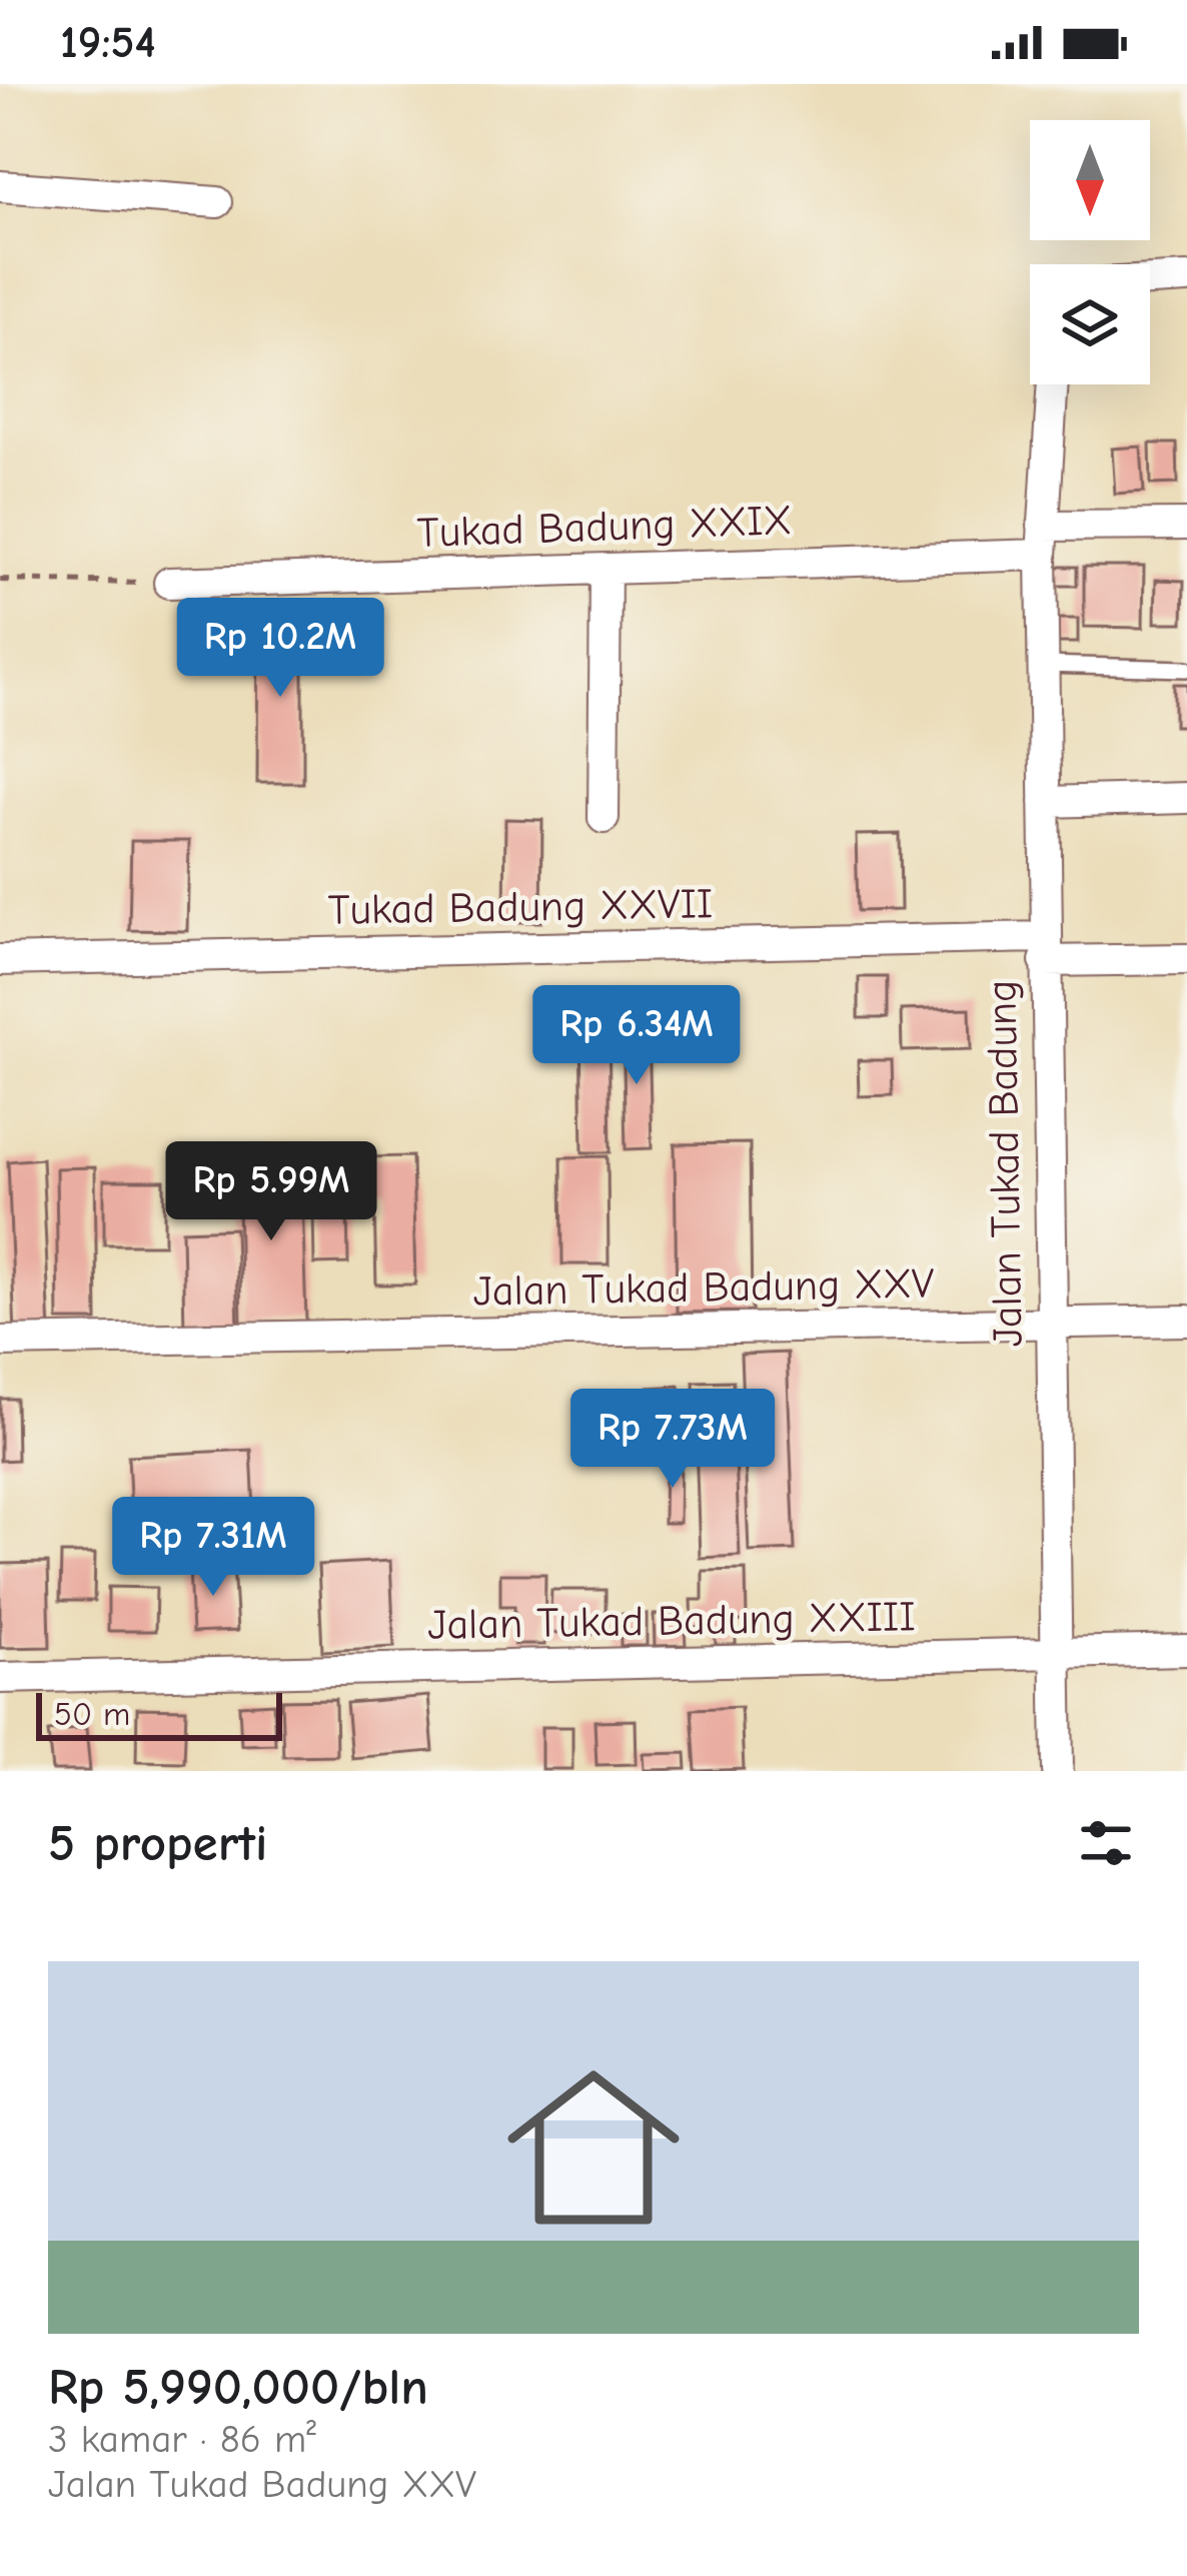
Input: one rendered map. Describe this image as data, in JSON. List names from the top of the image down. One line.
{"streets":{"street":["Tukad Badung XXIX","Tukad Badung XXVII","Jalan Tukad Badung","Jalan Tukad Badung XXV","Jalan Tukad Badung XXIII"]},"crossings":[["Tukad Badung XXIX","Jalan Tukad Badung"],["Tukad Badung XXVII","Jalan Tukad Badung"],["Jalan Tukad Badung","Jalan Tukad Badung XXV"],["Jalan Tukad Badung","Jalan Tukad Badung XXIII"]],"scale_bar":"50 m","north":"bottom","page":{"status":"19:54","price":["Rp 10.2M","Rp 6.34M","Rp 5.99M","Rp 7.73M","Rp 7.31M"],"scale":"50 m","heading":"5 properti","list":[{"name":"Rp 5,990,000/bln","note":"3 kamar · 86 m² · Jalan Tukad Badung XXV"}]}}
